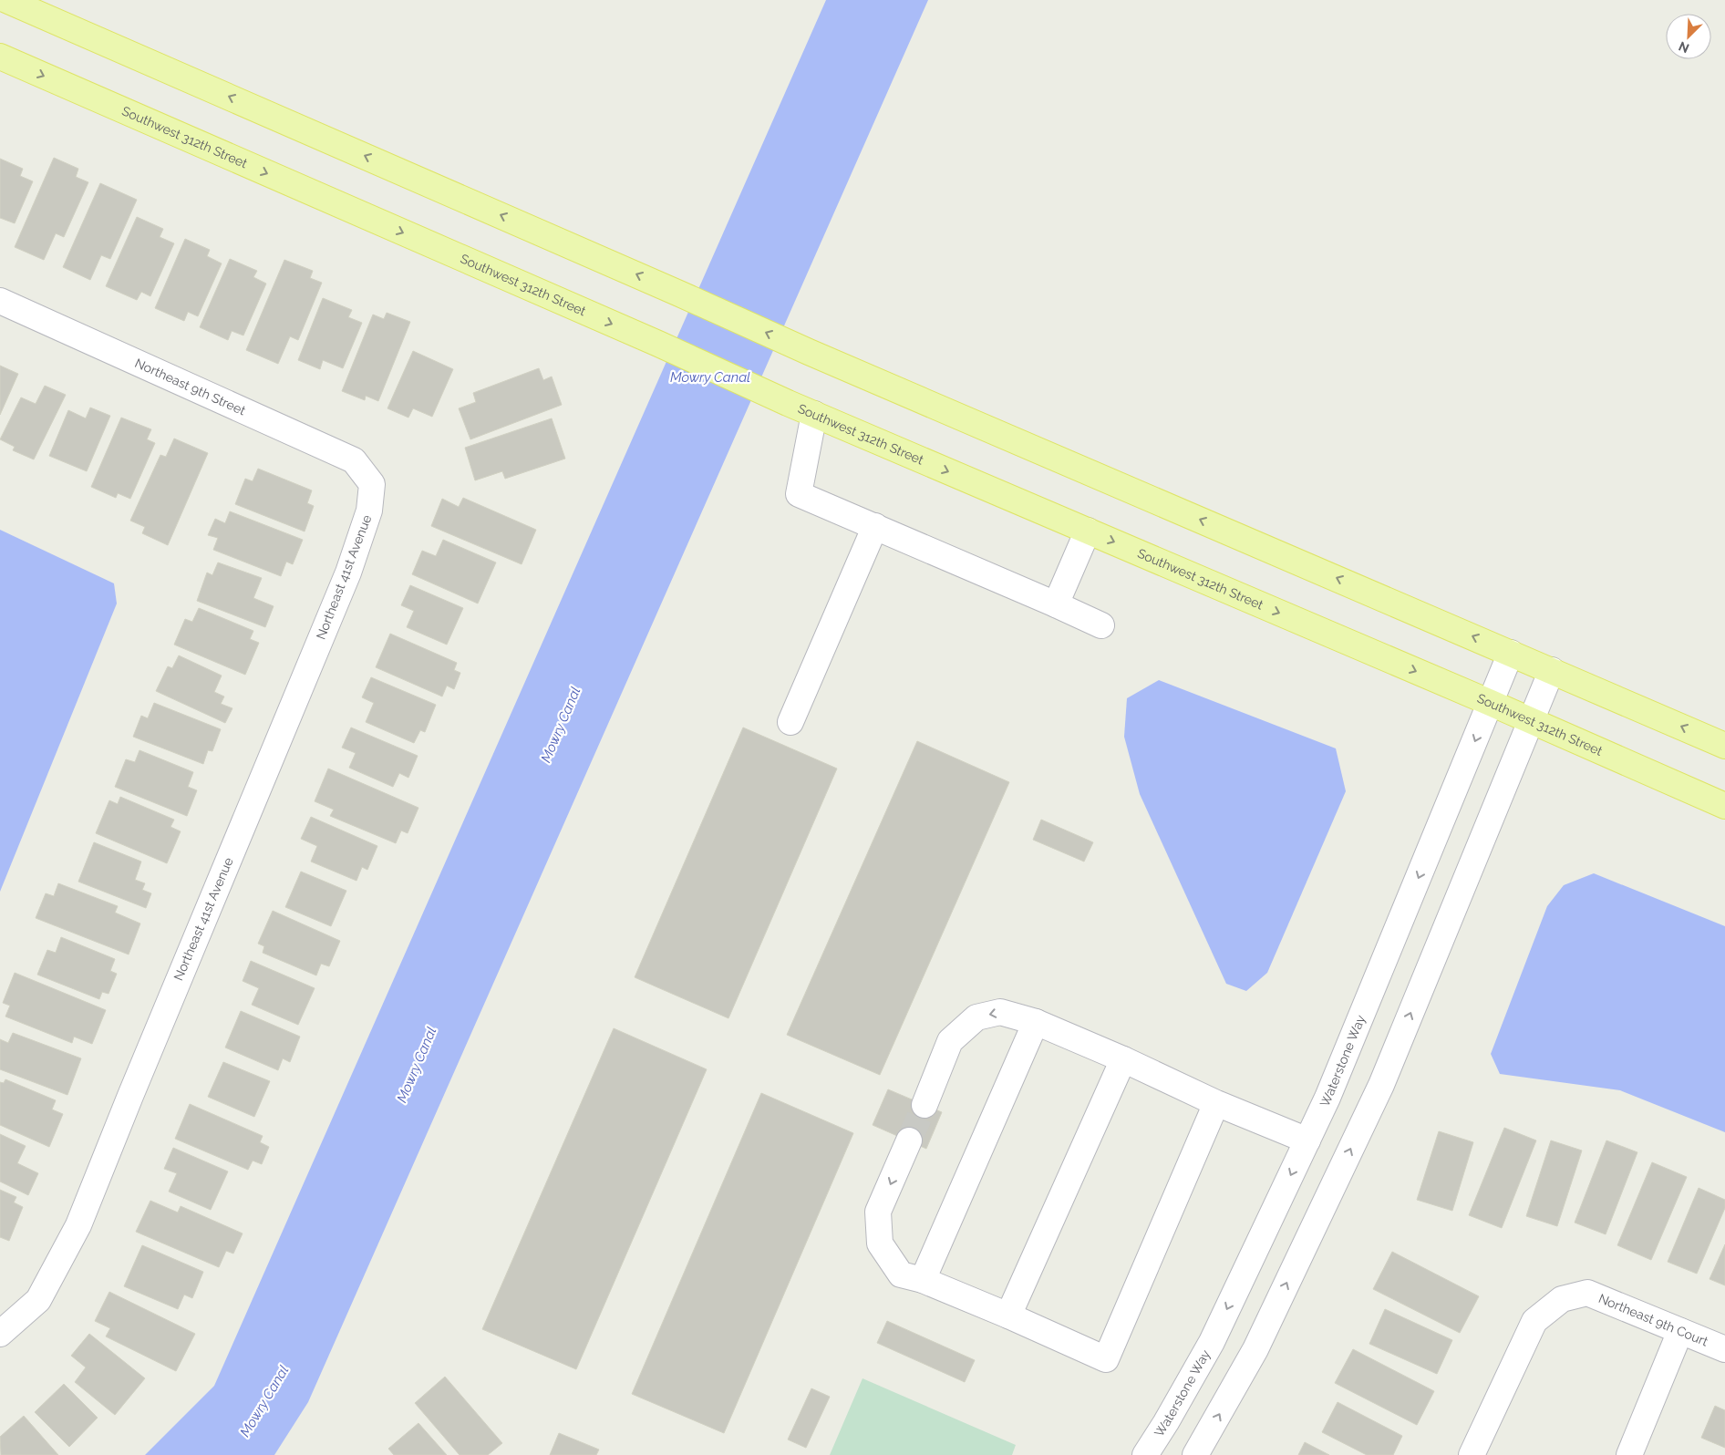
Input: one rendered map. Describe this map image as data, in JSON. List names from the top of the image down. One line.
{"streets":{"main road":["Southwest 312th Street"],"street":["Northeast 9th Street","Northeast 41st Avenue","Waterstone Way","Northeast 9th Court"]},"crossings":[["Southwest 312th Street","Waterstone Way"],["Northeast 9th Street","Northeast 41st Avenue"]],"water":["Mowry Canal"],"north":"bottom left"}
